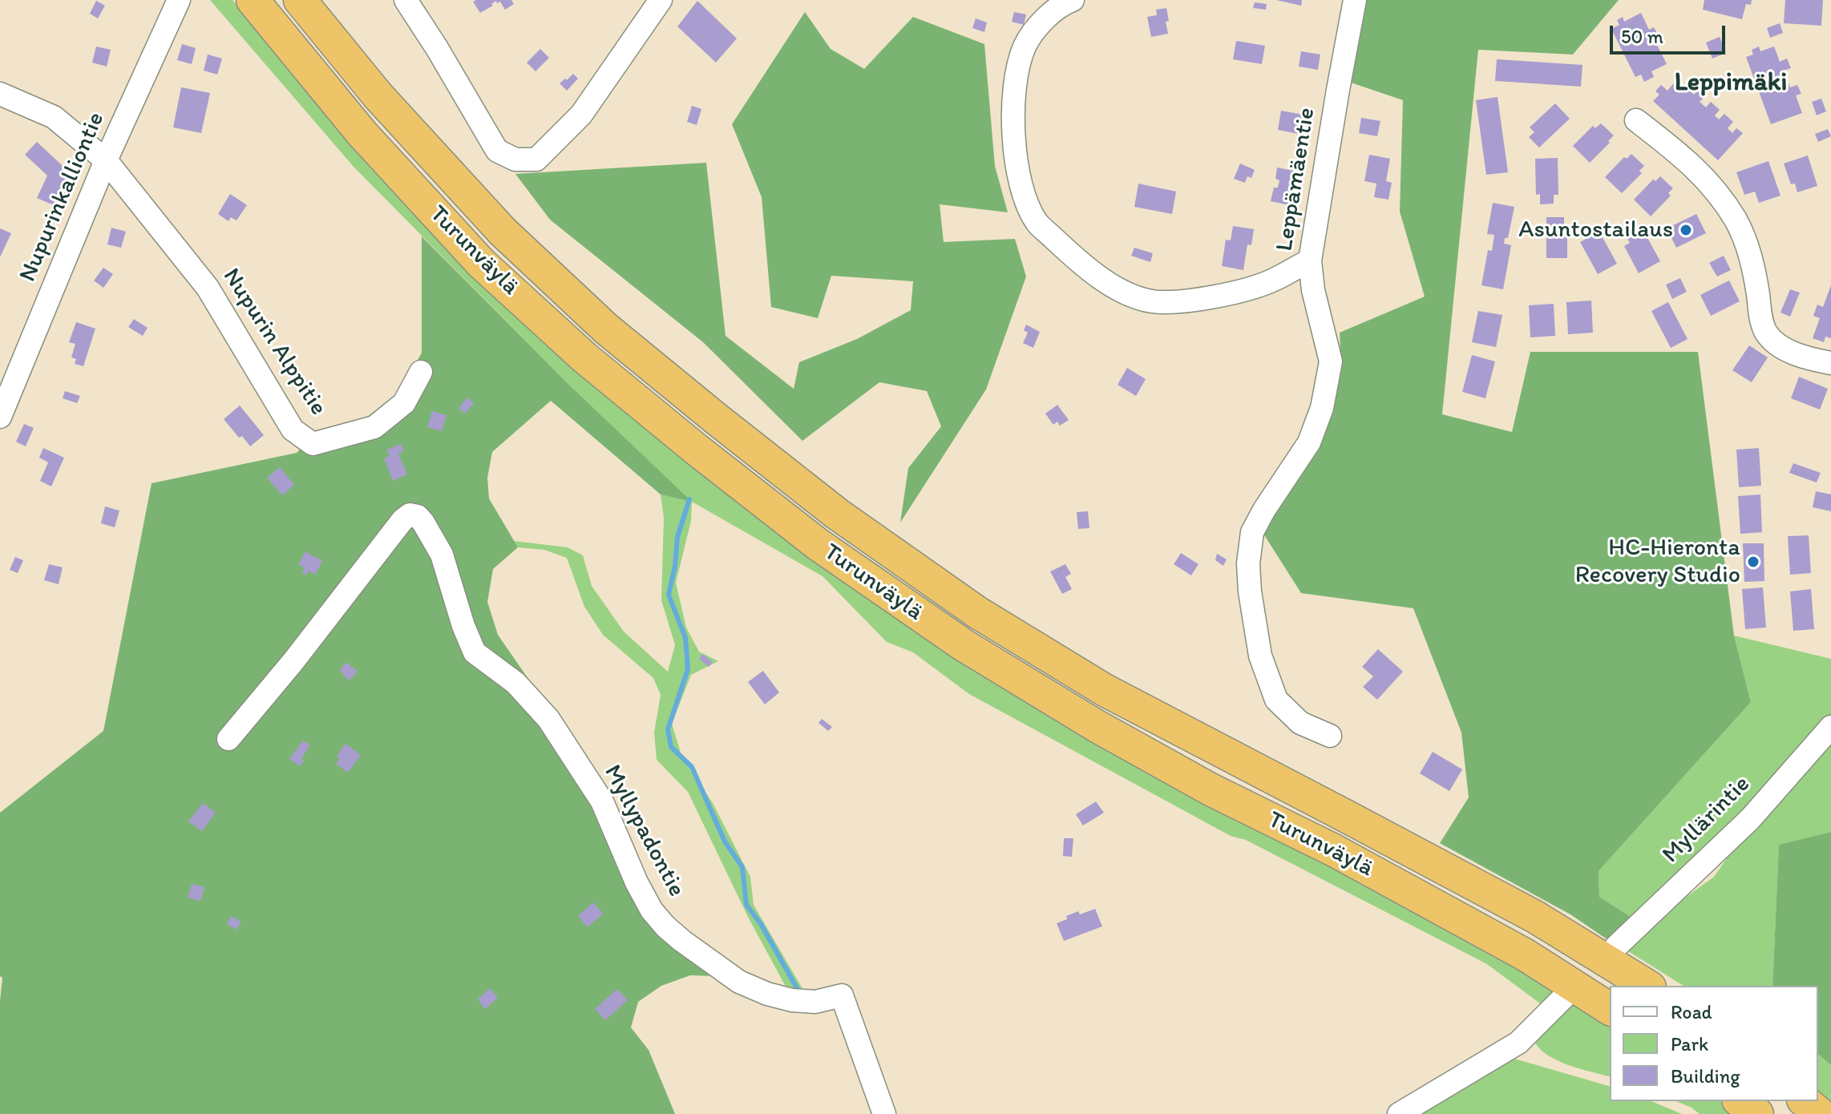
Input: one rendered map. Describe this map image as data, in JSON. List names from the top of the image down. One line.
{"streets":{"highway":["Turunväylä"],"street":["Leppämäentie","Nupurinkalliontie","Nupurin Alppitie","Myllärintie","Myllypadontie"]},"crossings":[["Nupurinkalliontie","Nupurin Alppitie"]],"districts":["Leppimäki"],"places":["Asuntostailaus","HC-Hieronta Recovery Studio"],"legend":["Road","Park","Building"],"scale_bar":"50 m"}
